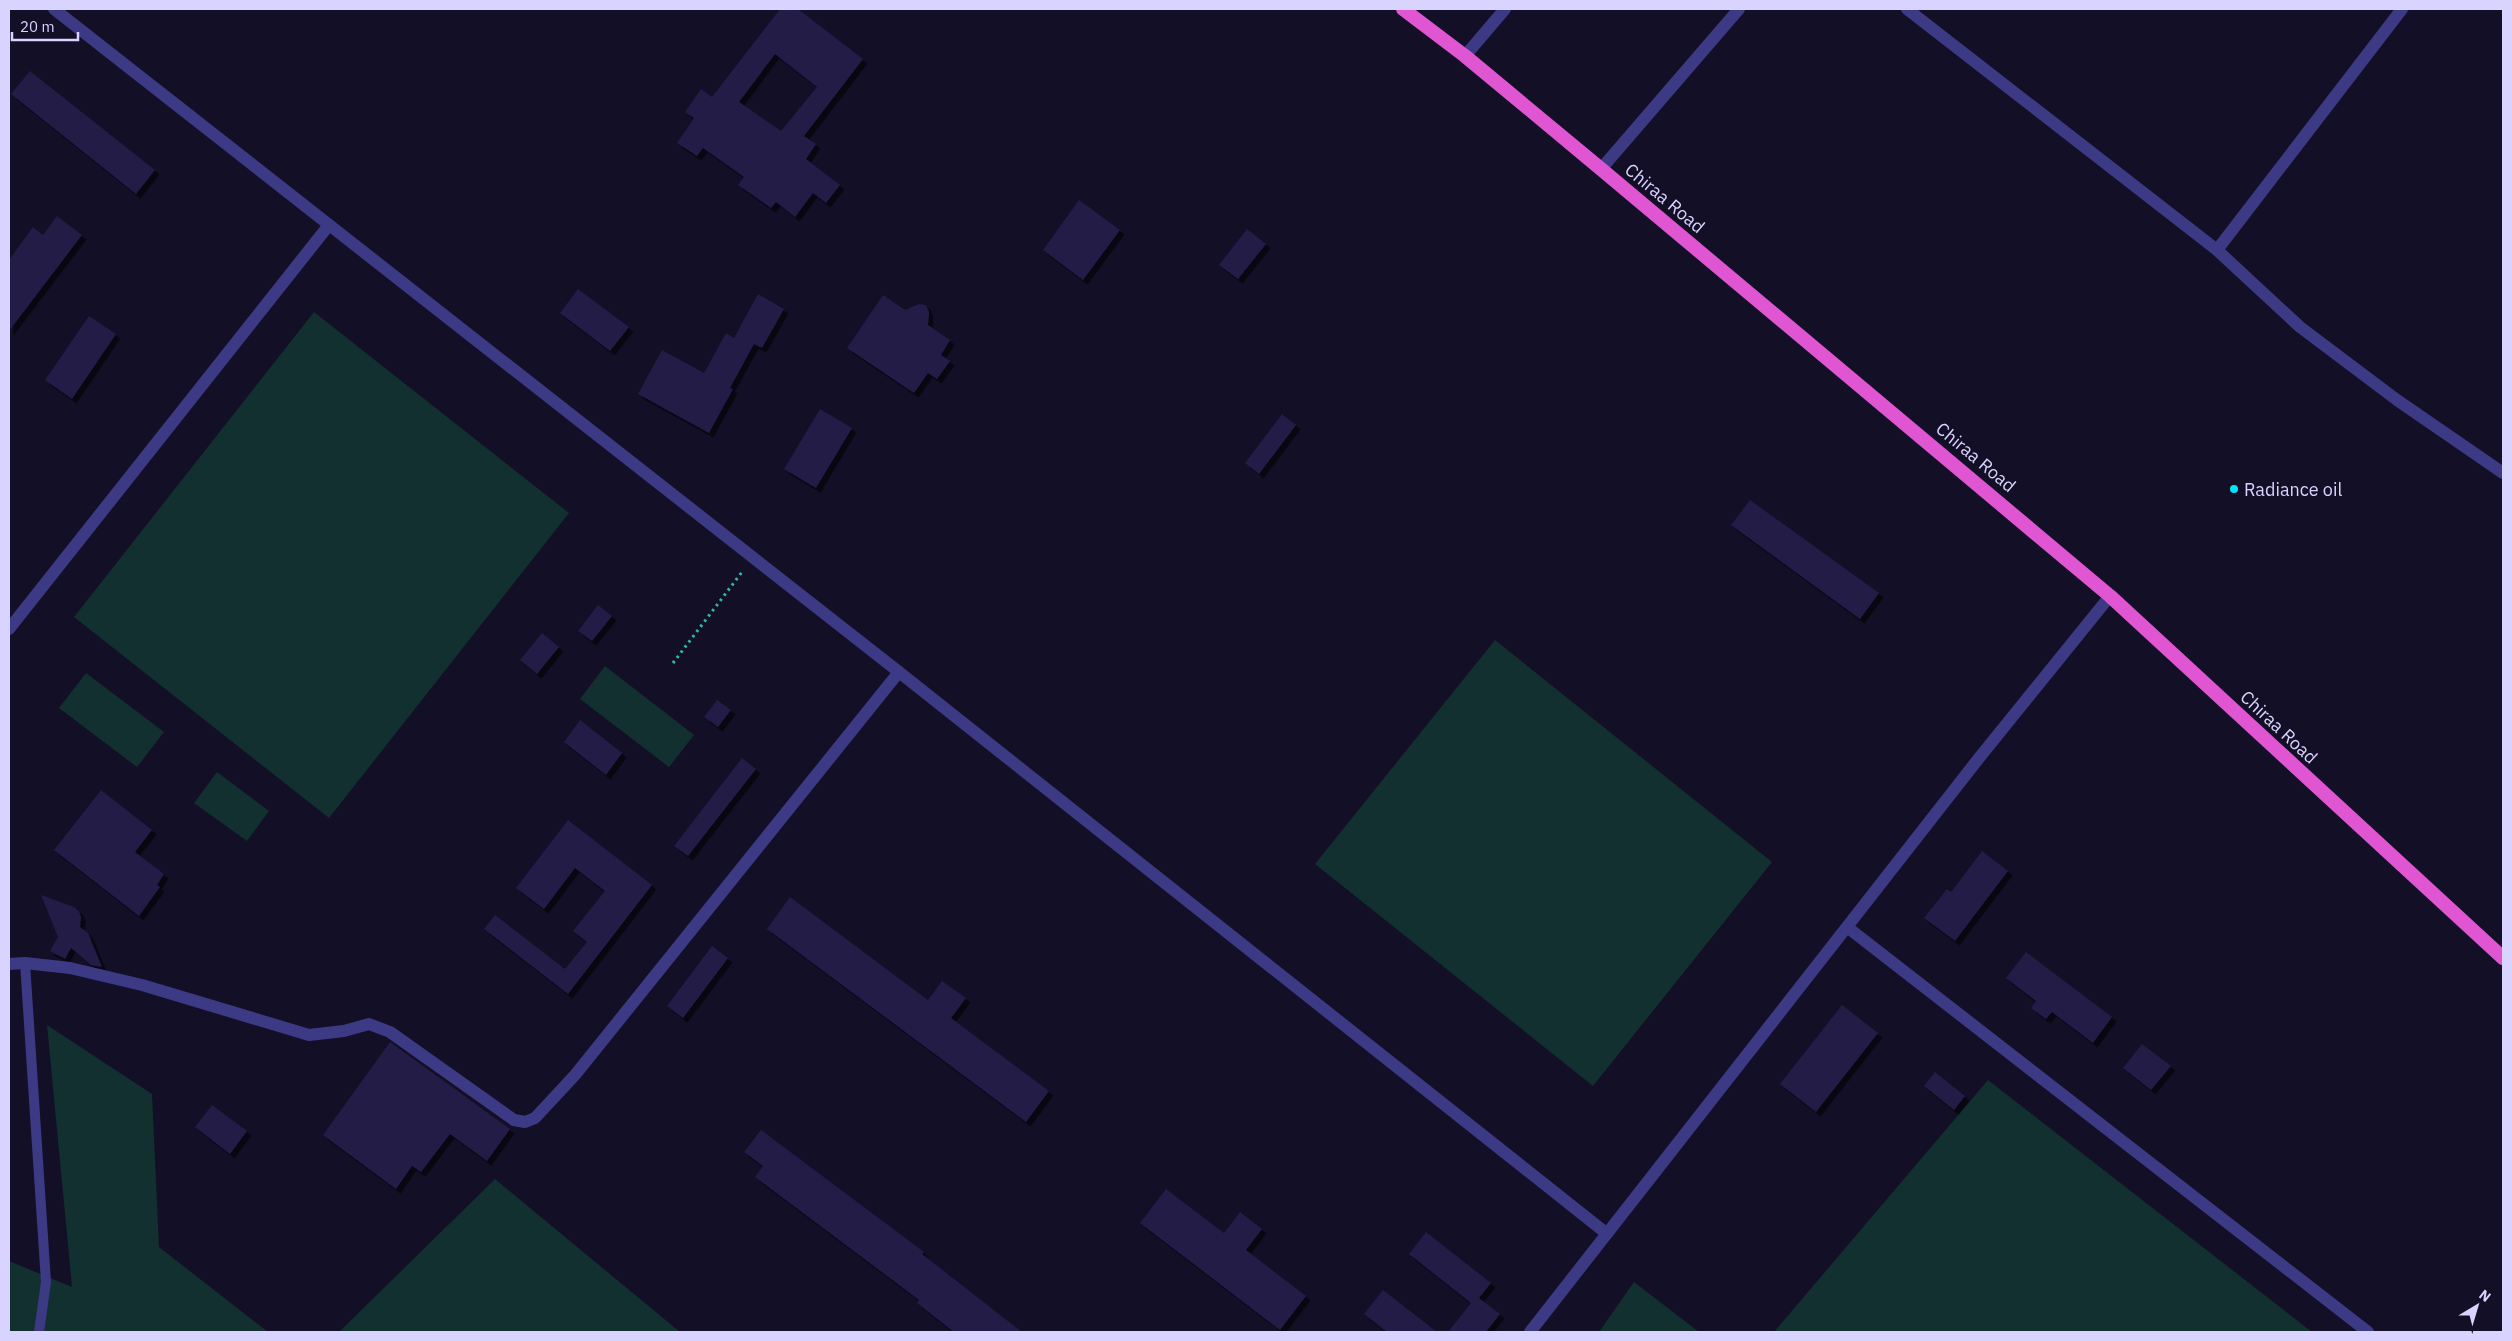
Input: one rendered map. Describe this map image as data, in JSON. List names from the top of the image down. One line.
{"streets":{"highway":["Chiraa Road"]},"places":["Radiance oil"],"scale_bar":"20 m","north":"top right"}
